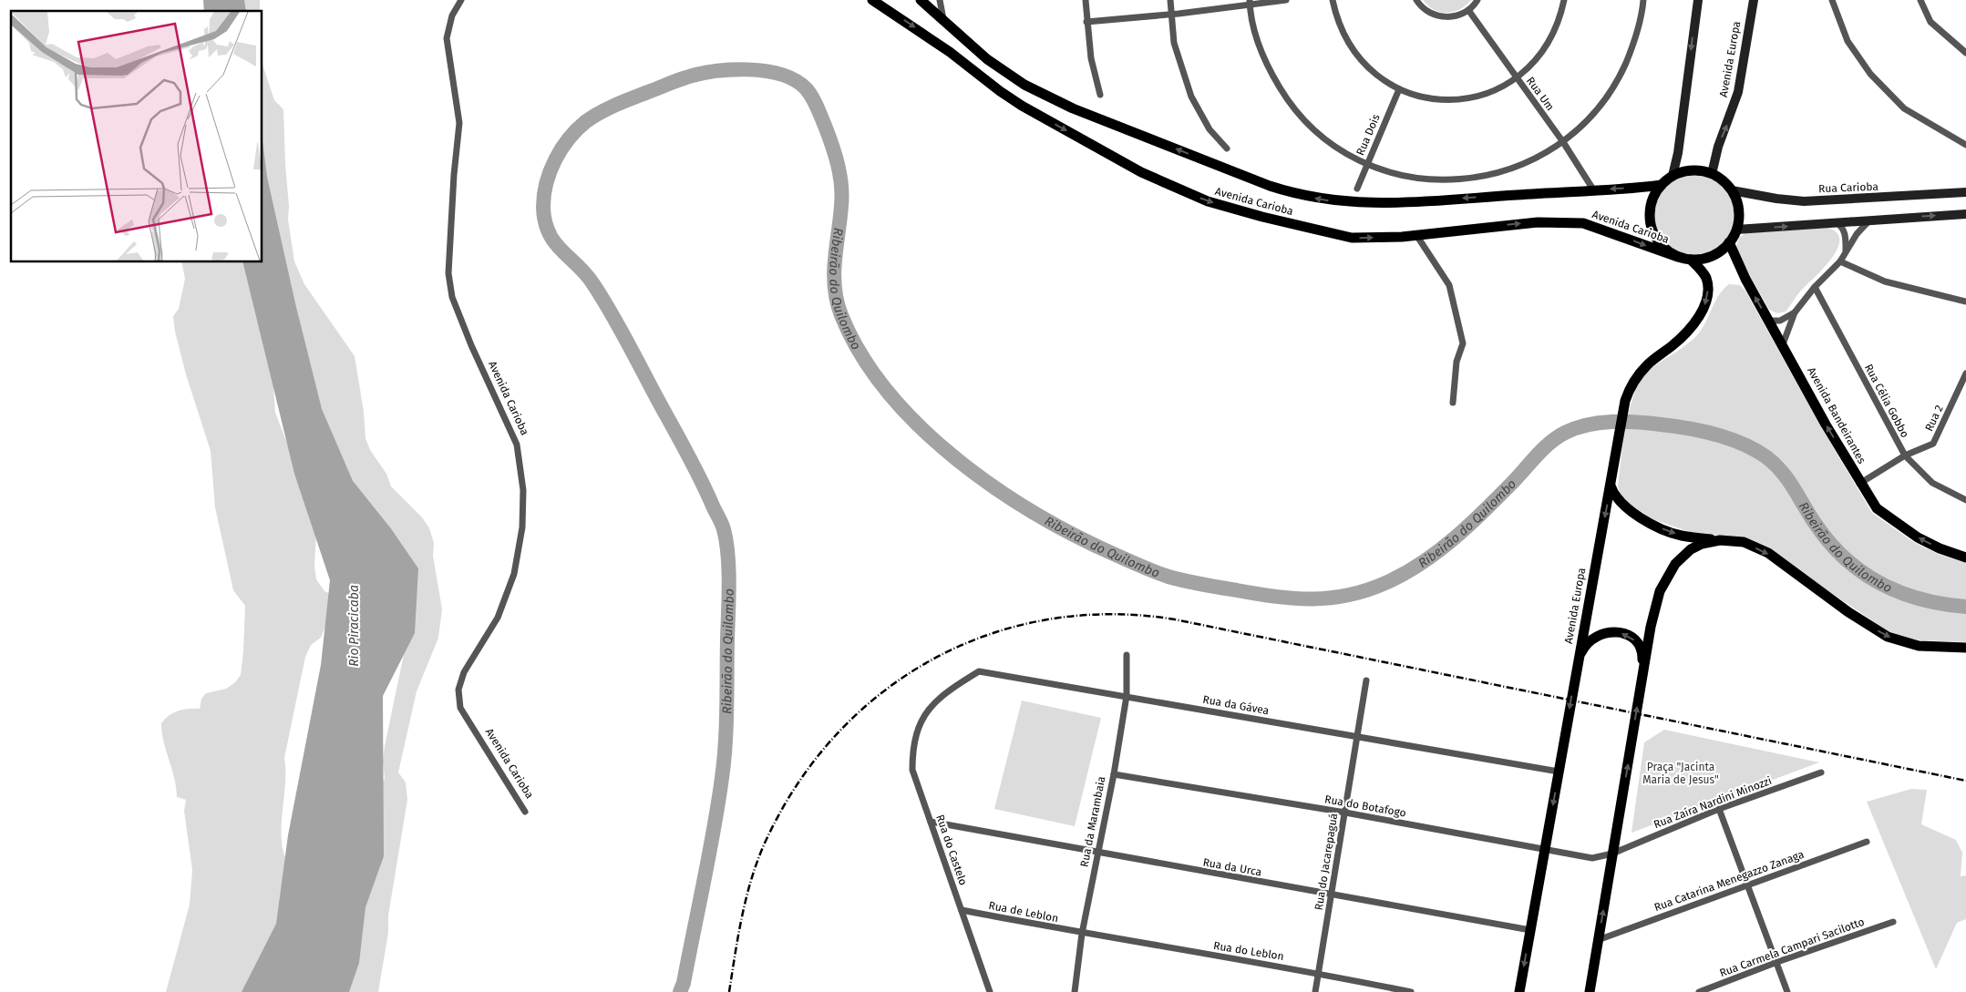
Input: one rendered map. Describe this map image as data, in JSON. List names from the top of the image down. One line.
{"streets":{"main road":["Avenida Europa","Rua Carioba","Avenida Carioba","Avenida Bandeirantes"],"street":["Rua Um","Rua Dois","Rua Célia Gobbo","Rua 2","Rua da Gávea","Rua Zaíra Nardini Minozzi","Rua do Botafogo","Rua da Marambaia","Rua do Castelo","Rua do Jacarepaguá","Rua da Urca","Rua Catarina Menegazzo Zanaga","Rua de Leblon","Rua Carmela Campari Sacilotto","Rua do Leblon"]},"crossings":[["Avenida Europa","Rua Carioba"],["Avenida Europa","Avenida Carioba"],["Avenida Europa","Avenida Bandeirantes"],["Avenida Europa","Rua da Gávea"],["Avenida Europa","Rua do Botafogo"],["Avenida Europa","Rua da Urca"],["Rua Um","Avenida Carioba"],["Rua Carioba","Avenida Carioba"],["Rua Carioba","Avenida Bandeirantes"],["Avenida Carioba","Avenida Bandeirantes"],["Rua Célia Gobbo","Rua 2"],["Avenida Bandeirantes","Rua 2"],["Rua da Gávea","Rua da Marambaia"],["Rua da Gávea","Rua do Castelo"],["Rua da Gávea","Rua do Jacarepaguá"],["Rua Zaíra Nardini Minozzi","Rua do Botafogo"],["Rua do Botafogo","Rua da Marambaia"],["Rua do Botafogo","Rua do Jacarepaguá"],["Rua da Marambaia","Rua da Urca"],["Rua da Marambaia","Rua de Leblon"],["Rua da Marambaia","Rua do Leblon"],["Rua do Castelo","Rua da Urca"],["Rua do Castelo","Rua de Leblon"],["Rua do Jacarepaguá","Rua da Urca"],["Rua do Jacarepaguá","Rua do Leblon"],["Rua de Leblon","Rua do Leblon"]],"one_way":["Avenida Bandeirantes"],"water":["Ribeirão do Quilombo","Rio Piracicaba"],"parks":["Praça \"Jacinta Maria de Jesus\""]}
